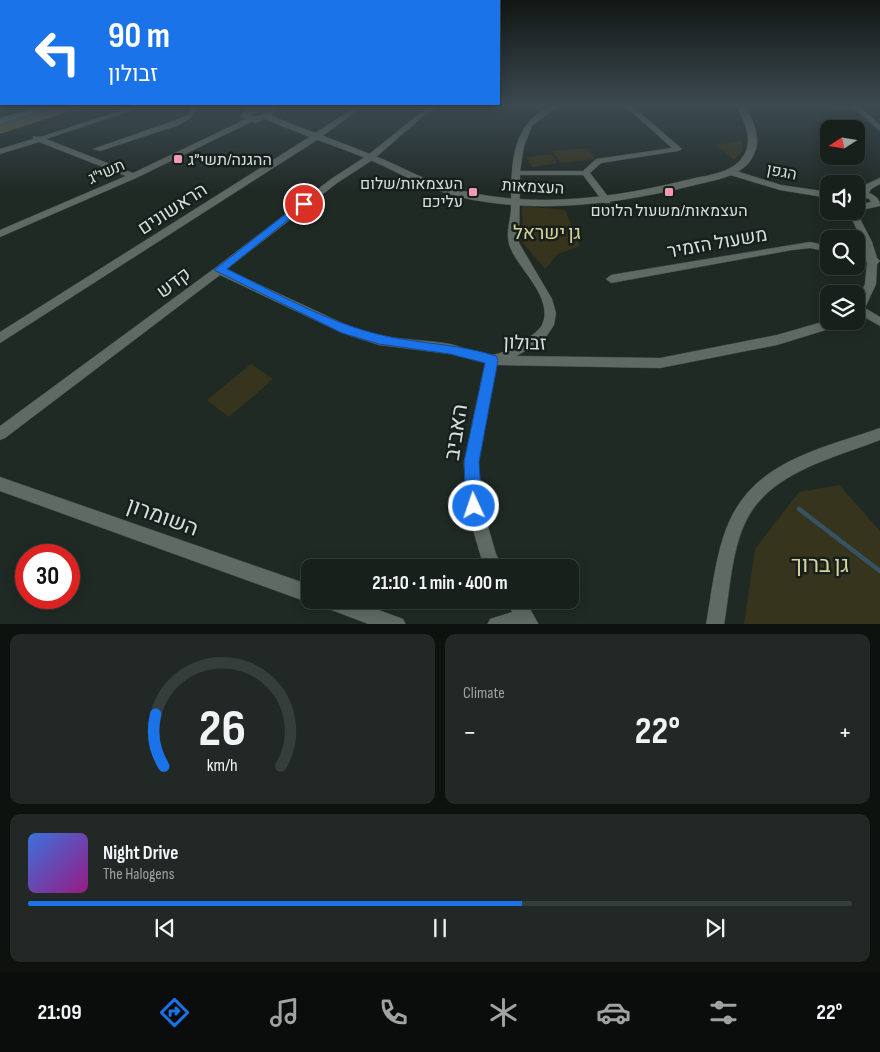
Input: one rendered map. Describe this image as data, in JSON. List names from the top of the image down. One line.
{"streets":{"street":["תשי\"ג","הגפן","העצמאות","הראשונים","משעול הזמיר","קדש","זבולון","האביב","השומרון"]},"crossings":[["הגפן","העצמאות"],["העצמאות","הראשונים"],["העצמאות","קדש"],["קדש","זבולון"],["זבולון","האביב"]],"parks":["גן ישראל","גן ברוך"],"places":{"transit":["ההגנה/תשי״ג","העצמאות/שלום עליכם","העצמאות/משעול הלוטם"]},"north":"left","page":{"turn":["90 m","זבולון"],"limit":"30","trip":"21:10 · 1 min · 400 m","tile":"Climate","heat":["−","22°","+"],"song":["Night Drive","The Halogens"],"tabs":["21:09","22°"],"gauge":["26","km/h"]}}
